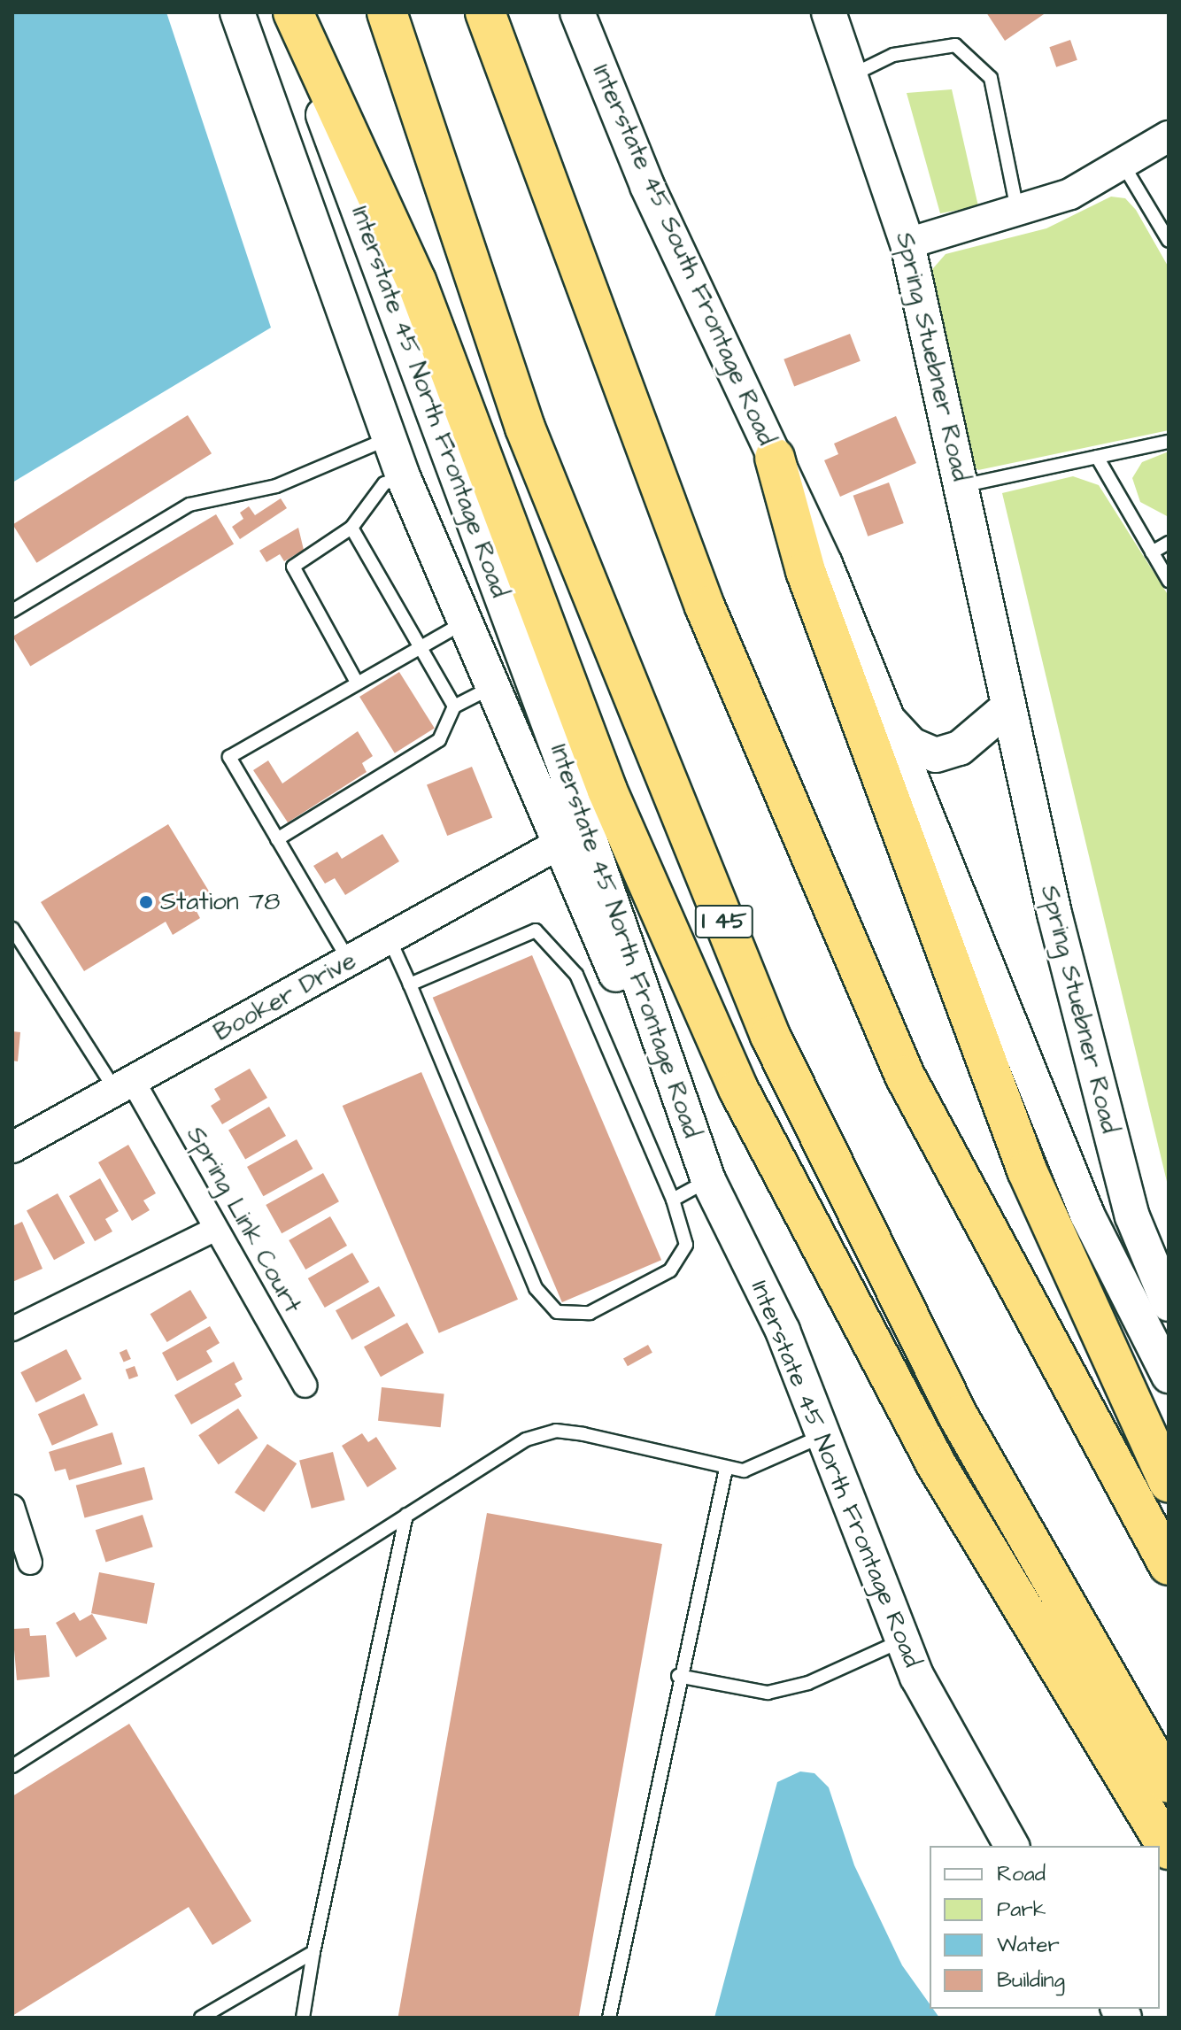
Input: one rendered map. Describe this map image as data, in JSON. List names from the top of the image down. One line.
{"streets":{"highway":["I 45"],"main road":["Interstate 45 South Frontage Road","Spring Stuebner Road","Interstate 45 North Frontage Road"],"street":["Booker Drive","Spring Link Court"]},"crossings":[["Booker Drive","Spring Link Court"]],"places":["Station 78"],"legend":["Road","Park","Water","Building"]}
